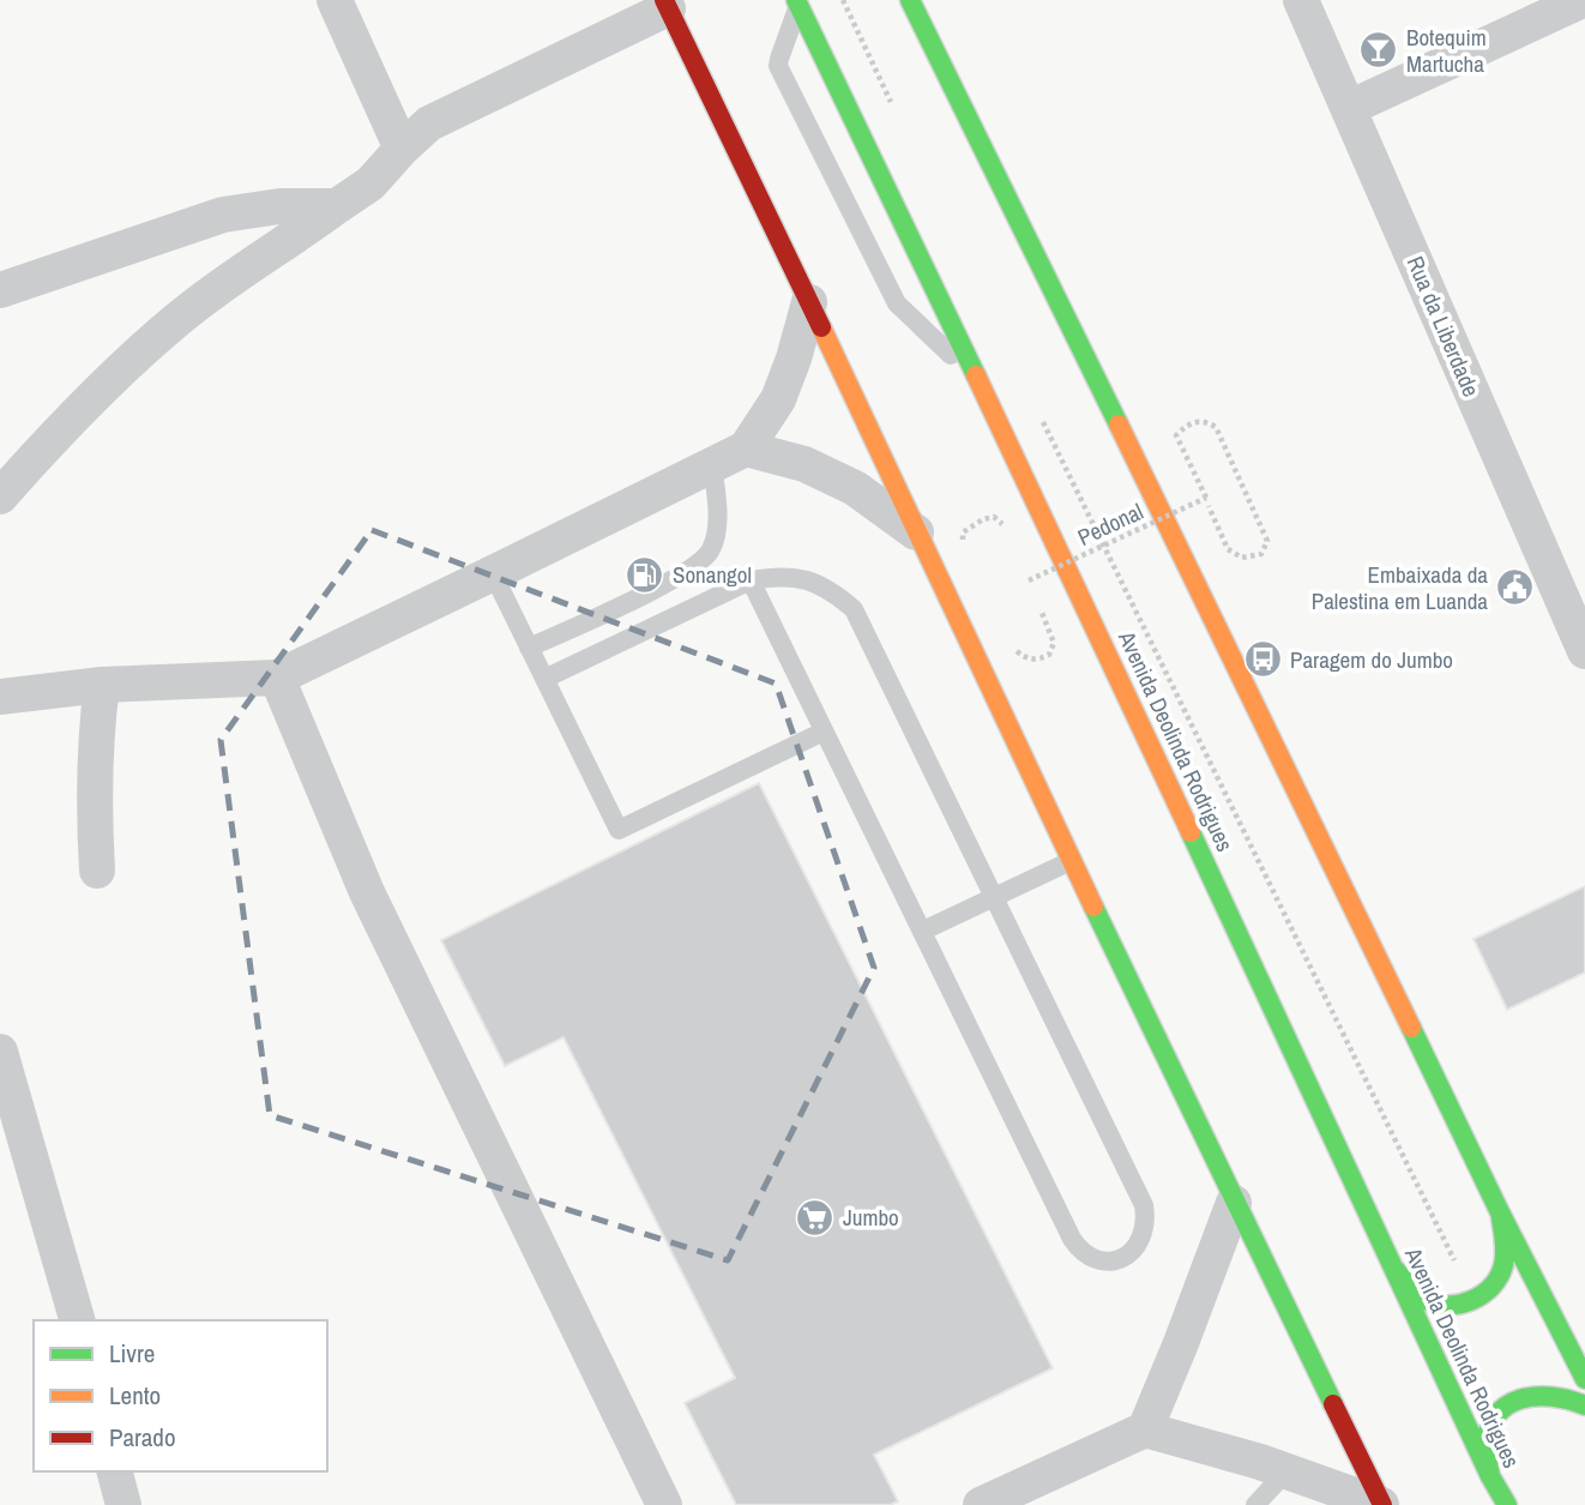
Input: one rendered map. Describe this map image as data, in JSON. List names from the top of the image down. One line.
{"streets":{"main road":["Avenida Deolinda Rodrigues"],"street":["Rua da Liberdade"],"path":["Pedonal"]},"places":{"bar":["Botequim Martucha"],"fuel station":["Sonangol"],"public building":["Embaixada da Palestina em Luanda"],"bus stop":["Paragem do Jumbo"],"supermarket":["Jumbo"]},"legend":["Livre","Lento","Parado"]}
